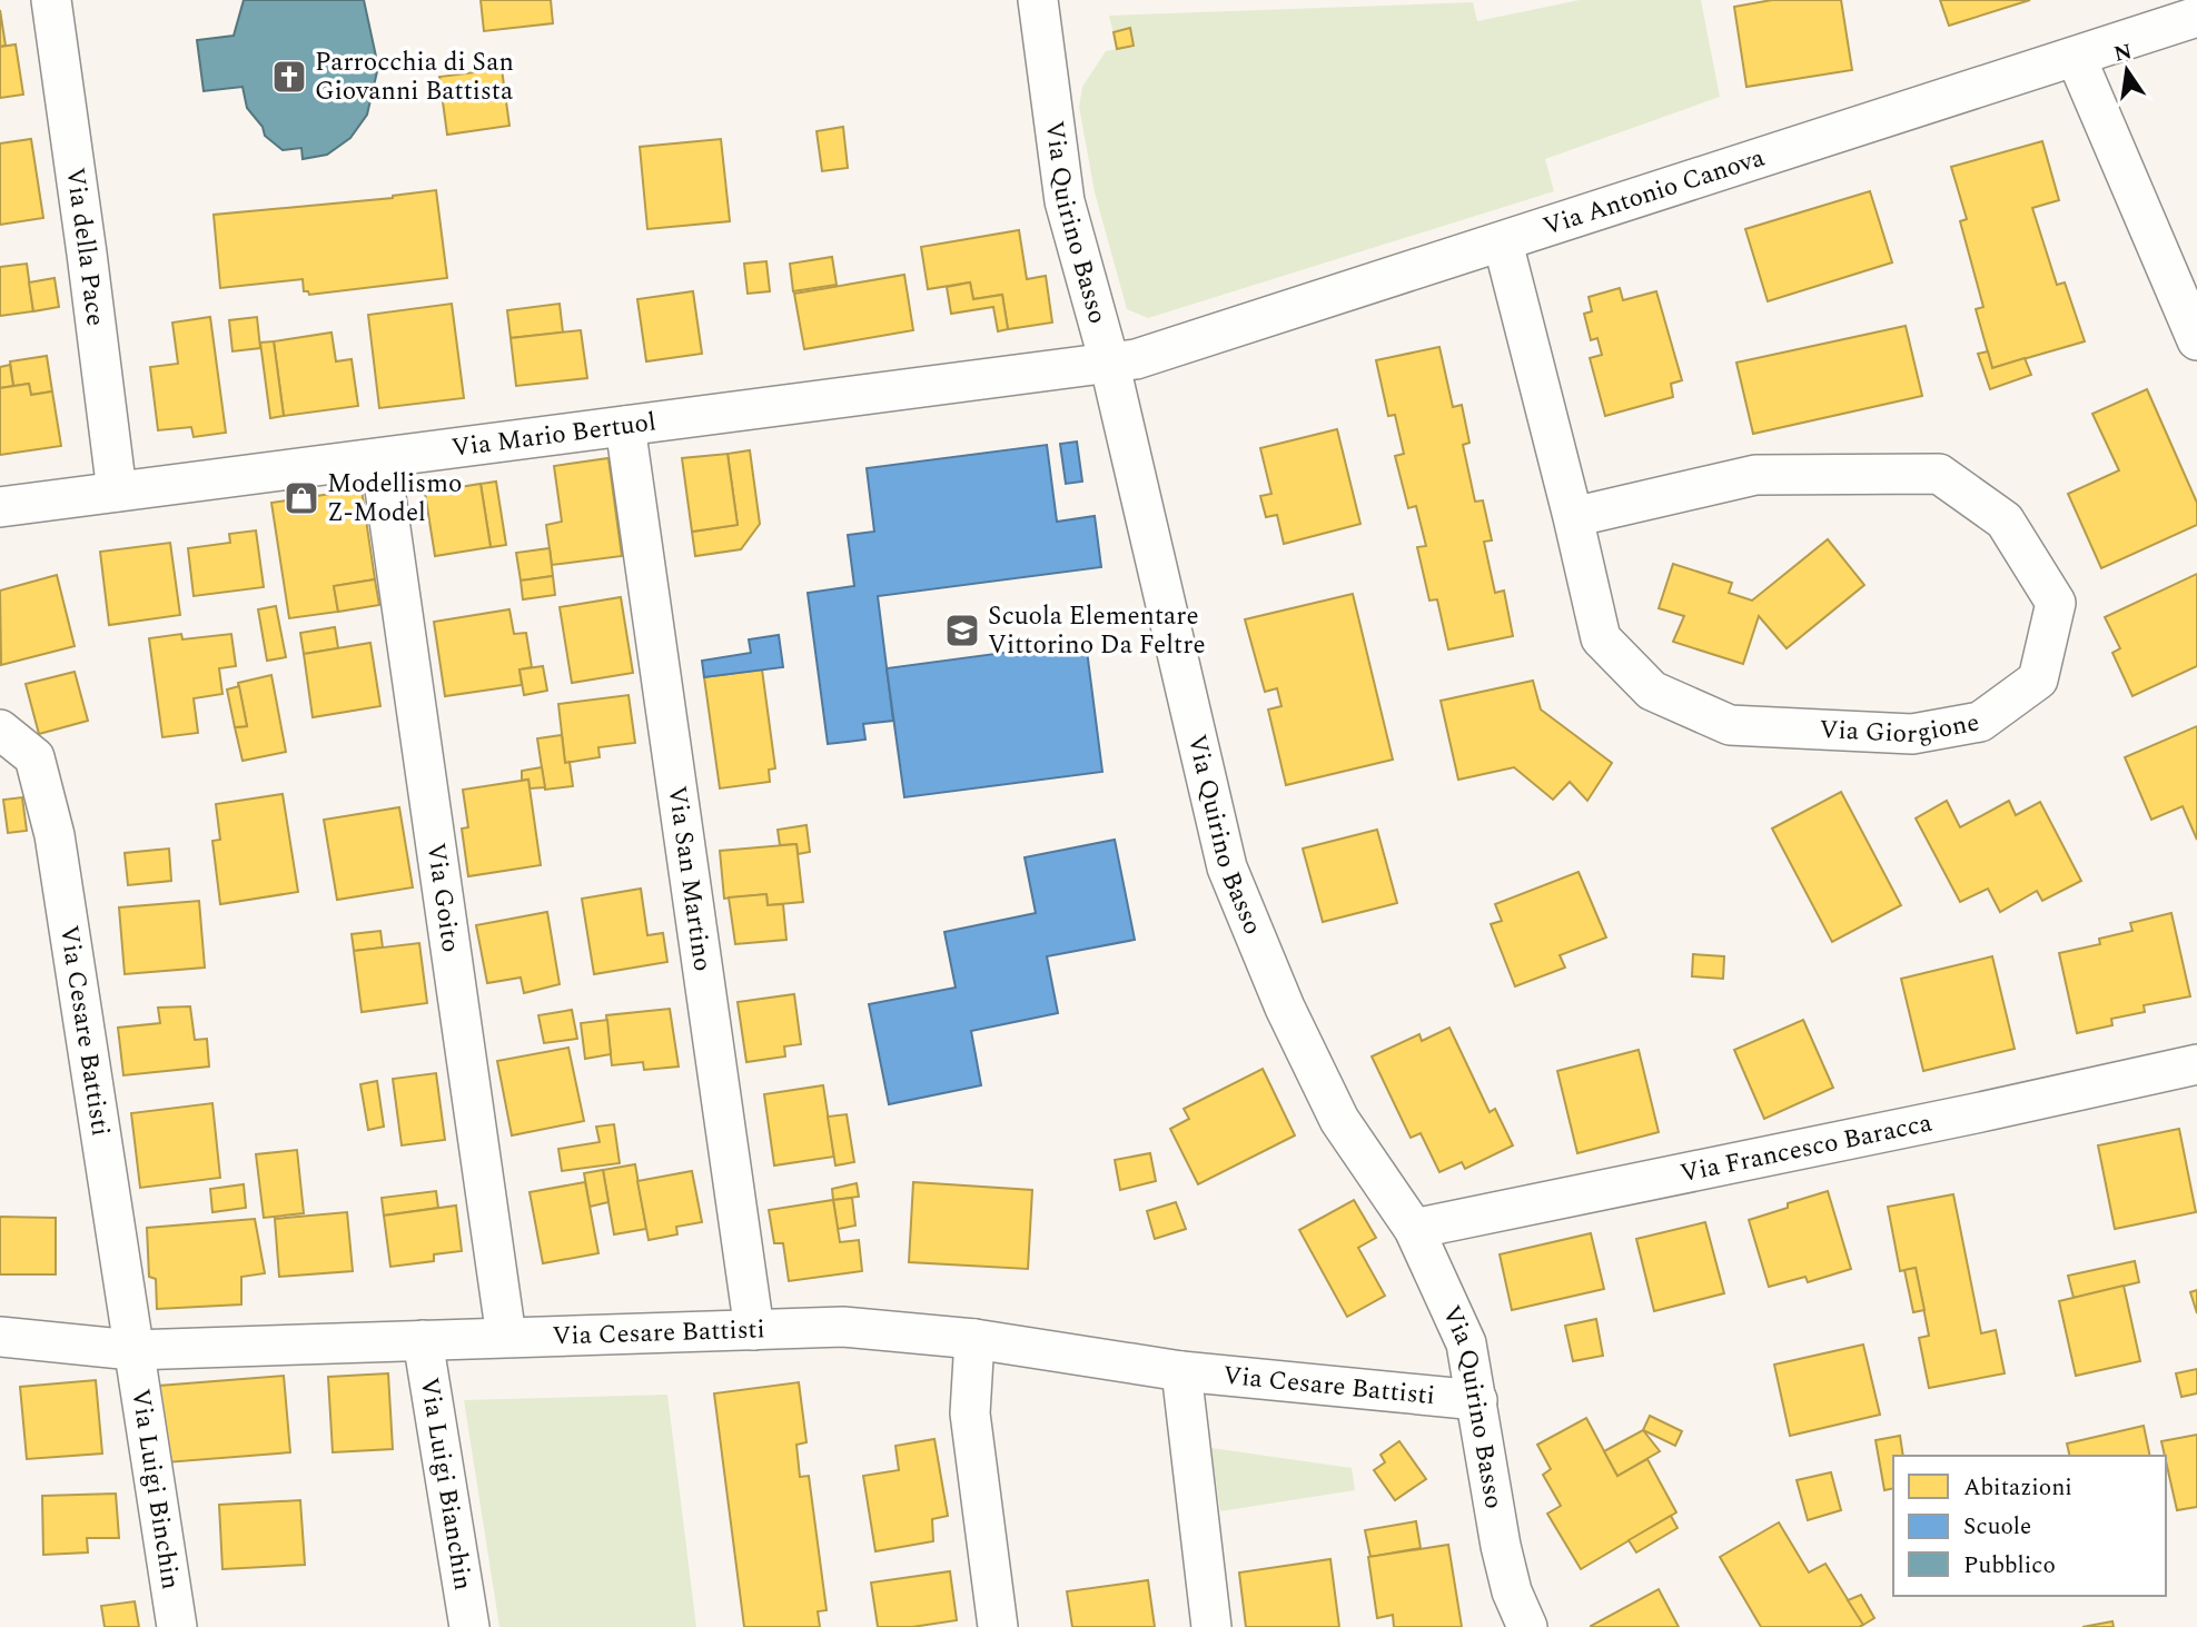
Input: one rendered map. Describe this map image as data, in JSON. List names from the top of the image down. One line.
{"streets":{"street":["Via Antonio Canova","Via Quirino Basso","Via della Pace","Via Mario Bertuol","Via Giorgione","Via San Martino","Via Goito","Via Cesare Battisti","Via Francesco Baracca","Via Luigi Bianchin","Via Luigi Binchin"]},"crossings":[["Via Antonio Canova","Via Quirino Basso"],["Via Antonio Canova","Via Mario Bertuol"],["Via Antonio Canova","Via Giorgione"],["Via Quirino Basso","Via Mario Bertuol"],["Via Quirino Basso","Via Cesare Battisti"],["Via Quirino Basso","Via Francesco Baracca"],["Via della Pace","Via Mario Bertuol"],["Via Mario Bertuol","Via San Martino"],["Via Mario Bertuol","Via Goito"],["Via San Martino","Via Cesare Battisti"],["Via Goito","Via Cesare Battisti"],["Via Cesare Battisti","Via Luigi Bianchin"],["Via Cesare Battisti","Via Luigi Binchin"]],"places":{"church":["Parrocchia di San Giovanni Battista"],"shop":["Modellismo Z-Model"],"school or university":["Scuola Elementare Vittorino Da Feltre"]},"legend":["Abitazioni","Scuole","Pubblico"],"north":"top"}
